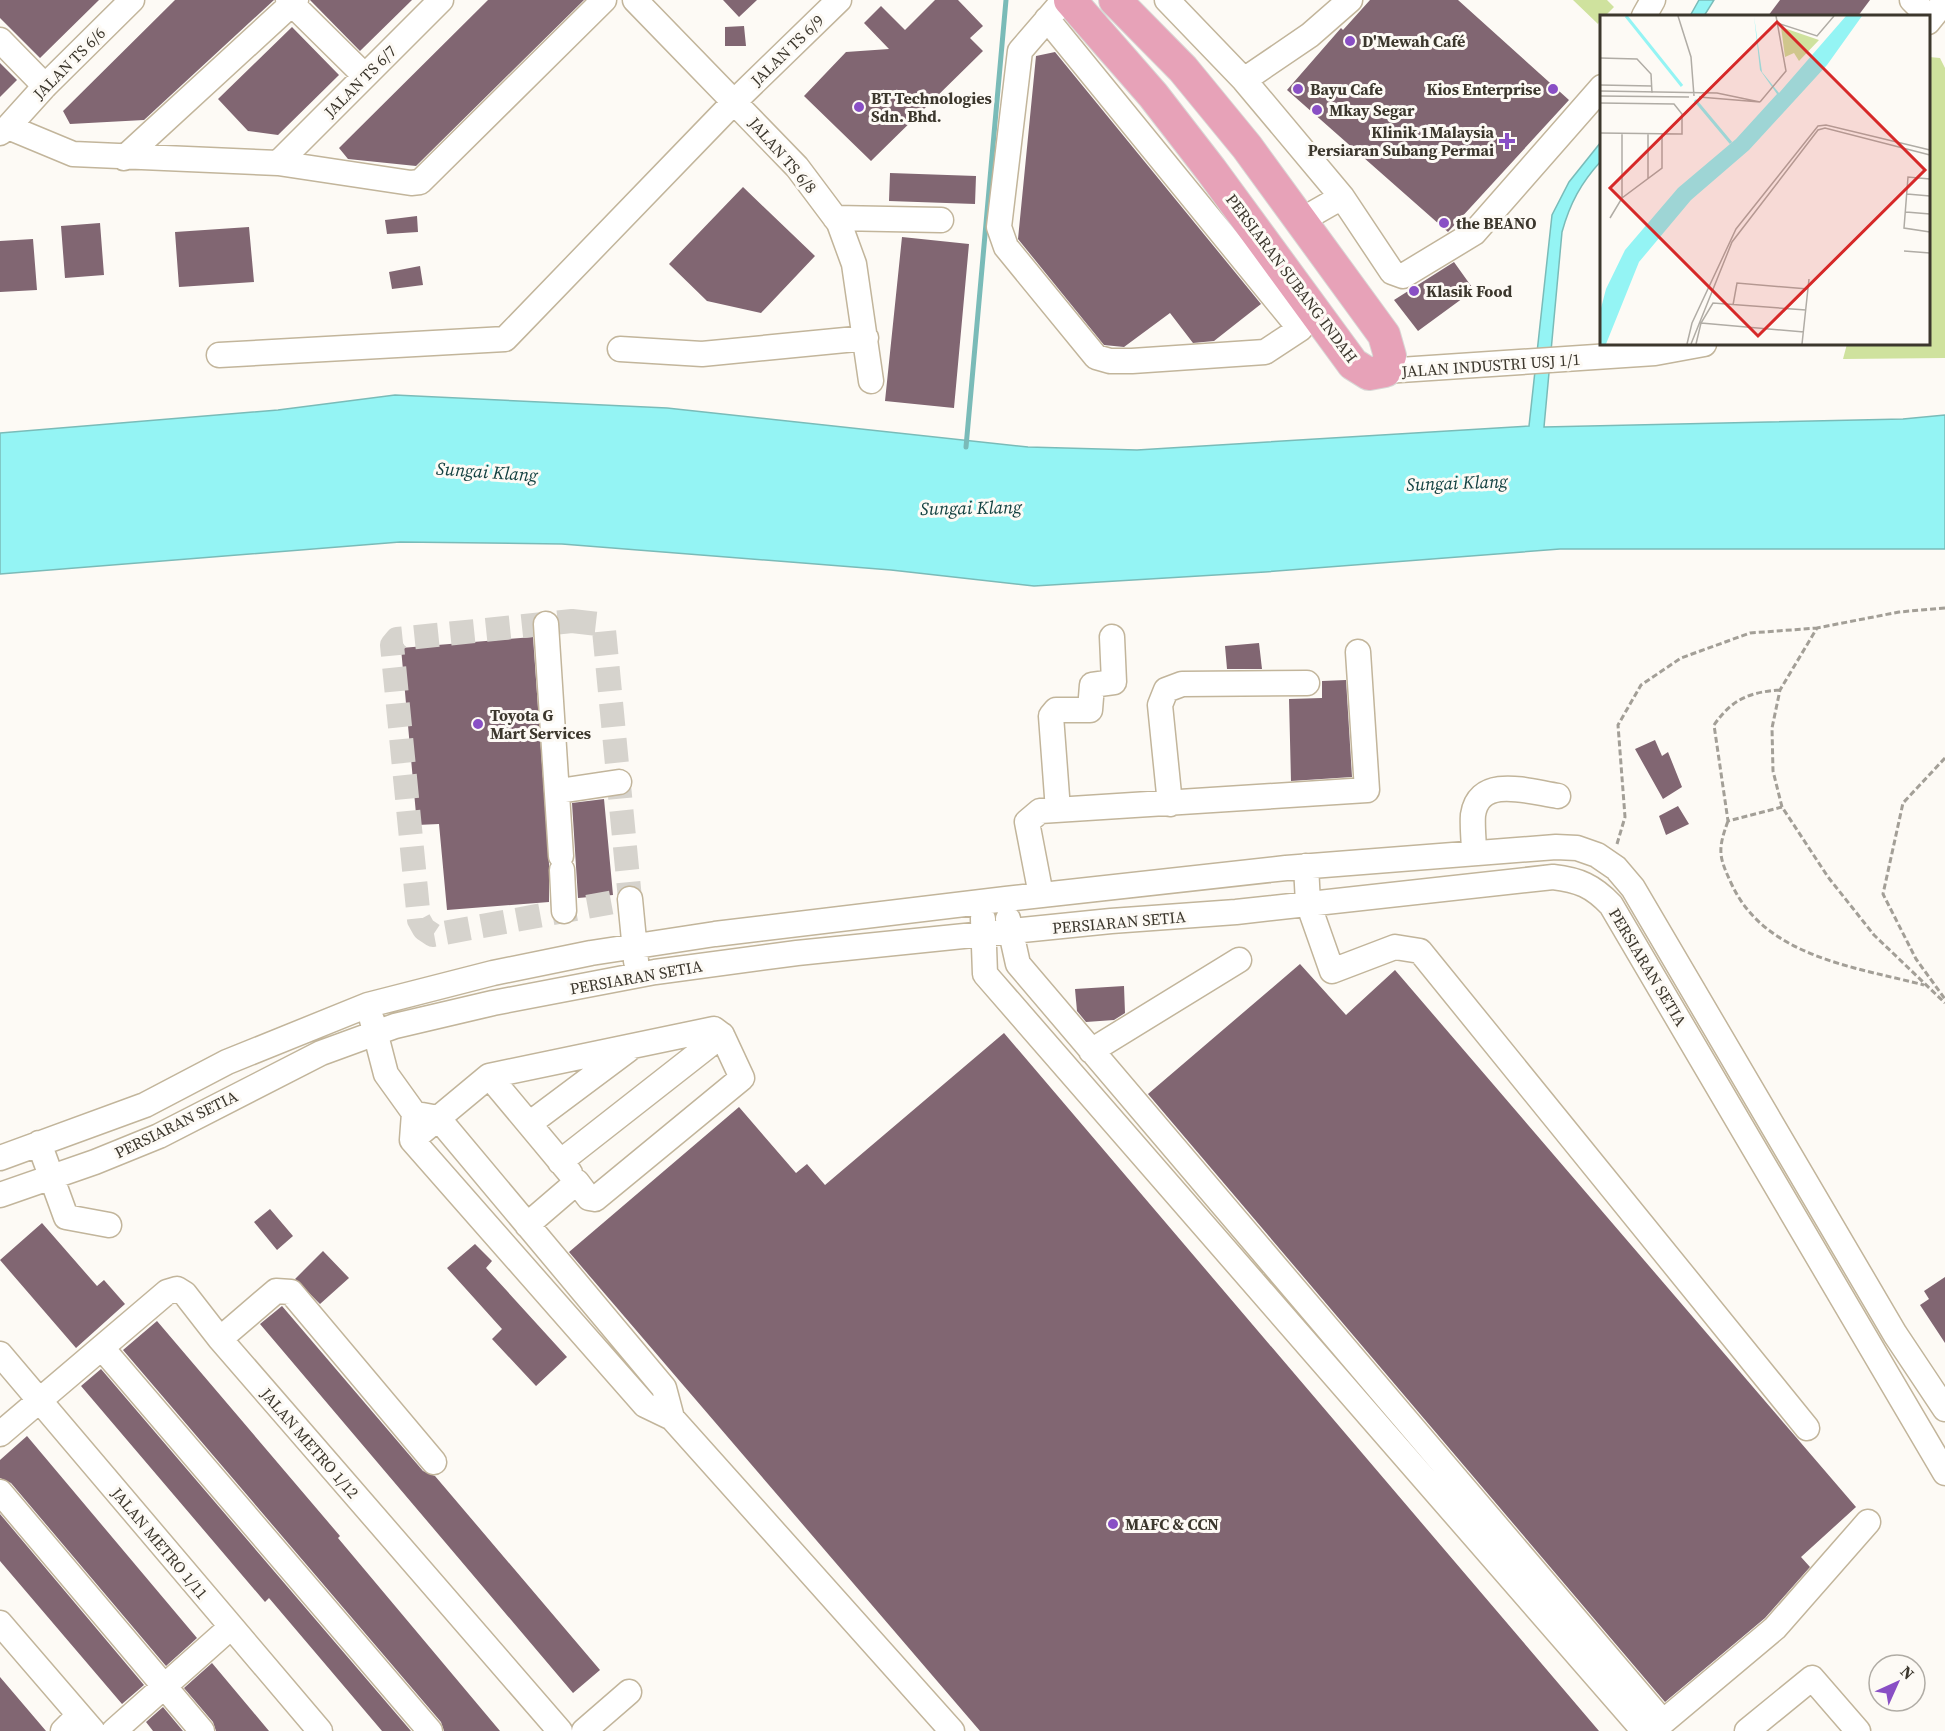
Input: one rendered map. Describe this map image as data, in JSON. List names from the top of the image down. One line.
{"streets":{"main road":["PERSIARAN SUBANG INDAH"],"street":["JALAN TS 6/9","JALAN TS 6/6","JALAN TS 6/7","JALAN TS 6/8","JALAN INDUSTRI USJ 1/1","PERSIARAN SETIA","JALAN METRO 1/12","JALAN METRO 1/11"]},"crossings":[["JALAN TS 6/9","JALAN TS 6/8"],["PERSIARAN SUBANG INDAH","JALAN INDUSTRI USJ 1/1"],["JALAN METRO 1/12","JALAN METRO 1/11"]],"water":["Sungai Klang"],"places":{"other":["D'Mewah Café","Bayu Cafe","Kios Enterprise","BT Technologies Sdn. Bhd.","Mkay Segar","the BEANO","Klasik Food","Toyota G Mart Services","MAFC & CCN"],"health":["Klinik 1Malaysia Persiaran Subang Permai"]},"north":"top right"}
